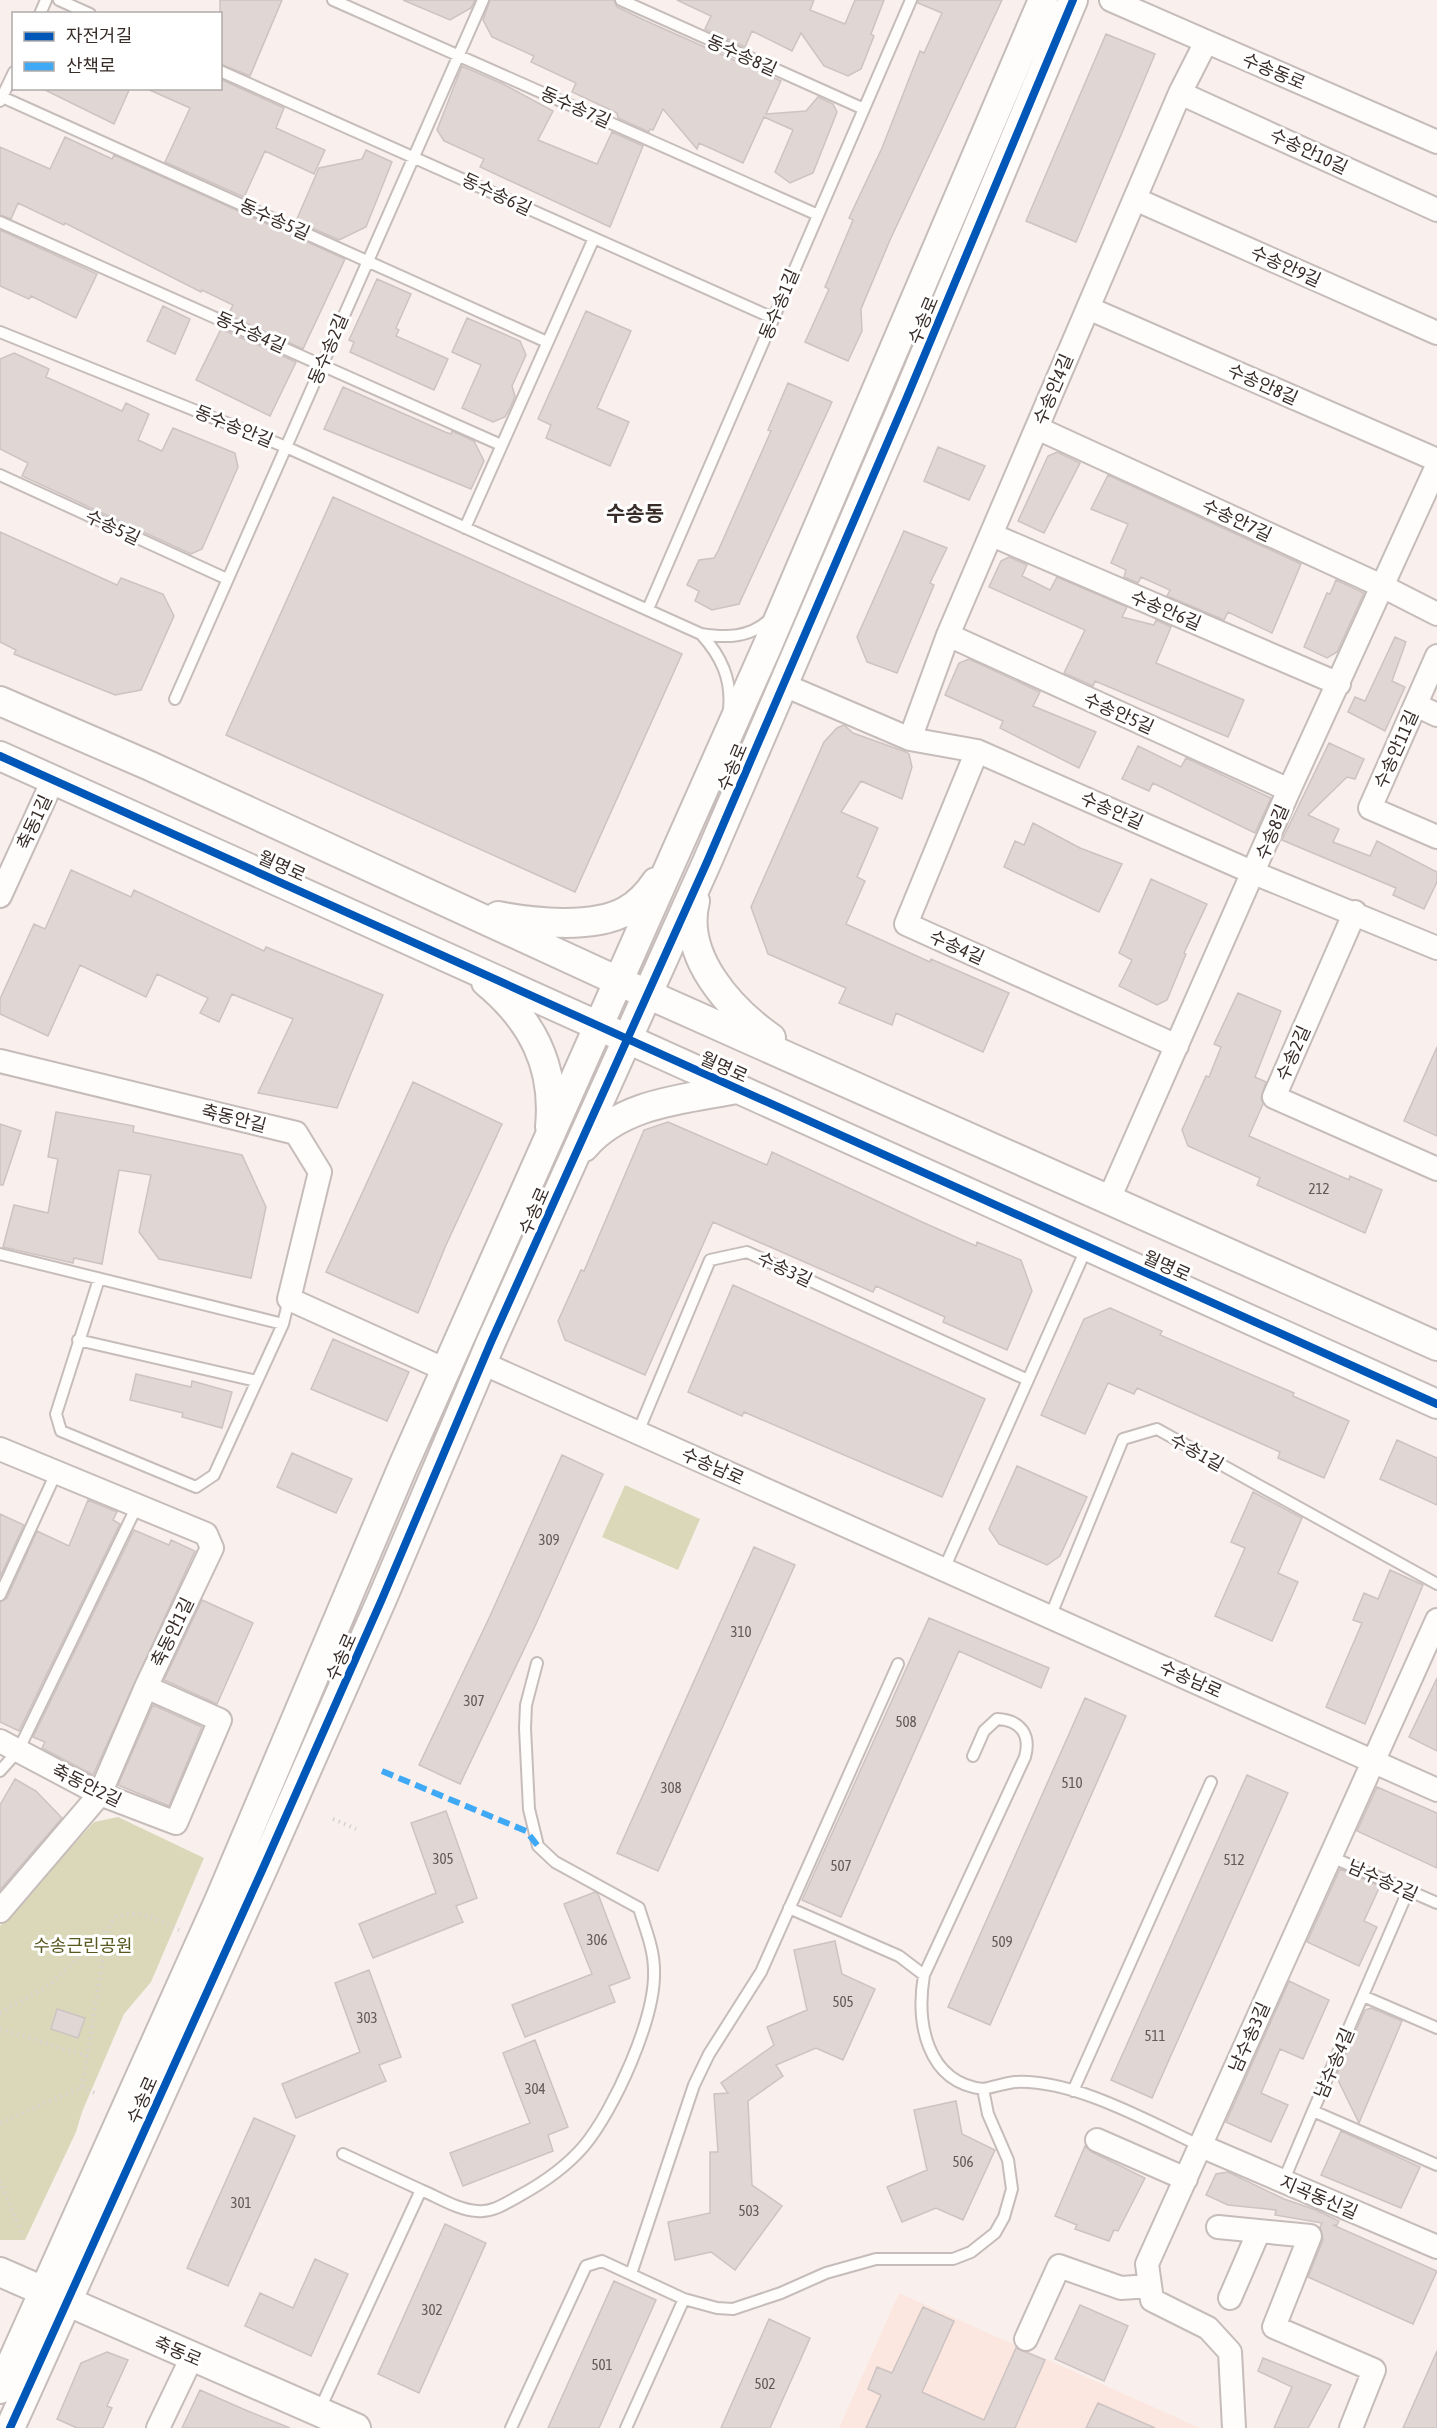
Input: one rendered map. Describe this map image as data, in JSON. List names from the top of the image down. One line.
{"streets":{"street":["수송동로","수송안10길","수송안9길","수송로","수송안8길","수송안4길","수송안7길","수송안6길","수송안5길","수송안11길","수송안길","축동1길","수송8길","월명로","수송4길","수송2길","축동안길","수송남로","축동안1길","축동안2길","남수송3길","지곡동신길","축동로"],"lane":["동수송8길","동수송7길","동수송6길","동수송5길","동수송1길","동수송4길","동수송2길","동수송안길","수송5길","수송3길","수송1길","남수송2길","남수송4길"]},"crossings":[["동수송8길","동수송1길"],["수송동로","수송안4길"],["동수송7길","동수송1길"],["동수송7길","동수송2길"],["수송안10길","수송안4길"],["동수송6길","동수송1길"],["동수송6길","동수송2길"],["동수송5길","동수송2길"],["수송안9길","수송안4길"],["동수송1길","동수송안길"],["수송로","수송안길"],["수송로","월명로"],["수송로","수송남로"],["수송로","축동로"],["동수송4길","동수송2길"],["동수송2길","동수송안길"],["동수송2길","수송5길"],["수송안8길","수송안4길"],["수송안4길","수송안7길"],["수송안4길","수송안6길"],["수송안4길","수송안5길"],["수송안4길","수송안길"],["수송안7길","수송8길"],["수송안6길","수송8길"],["수송안5길","수송8길"],["수송안길","수송8길"],["수송안길","수송4길"],["수송안길","수송2길"],["축동1길","월명로"],["수송8길","월명로"],["수송8길","수송4길"],["수송3길","수송남로"],["수송1길","수송남로"],["수송남로","남수송3길"],["축동안1길","축동안2길"],["남수송2길","남수송3길"],["남수송2길","남수송4길"],["남수송3길","지곡동신길"]],"districts":["수송동"],"parks":["수송근린공원"],"house_numbers":["212","309","310","307","508","510","308","305","512","507","306","509","505","303","511","304","506","301","503","302","501","502"],"legend":["자전거길","산책로"]}
